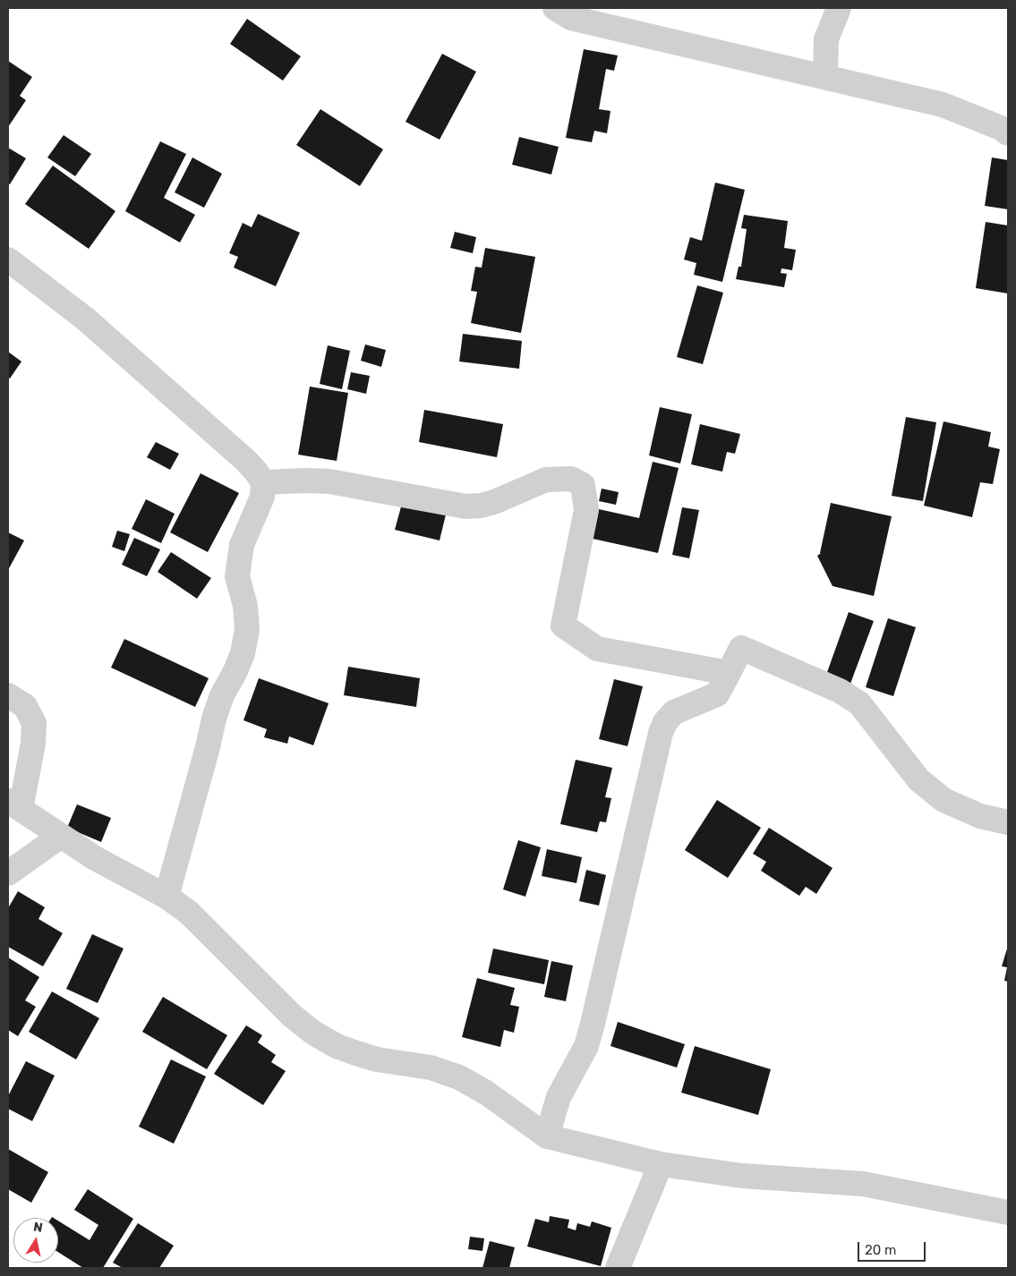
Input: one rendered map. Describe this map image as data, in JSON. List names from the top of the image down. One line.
{"scale_bar":"20 m","north":"top"}
